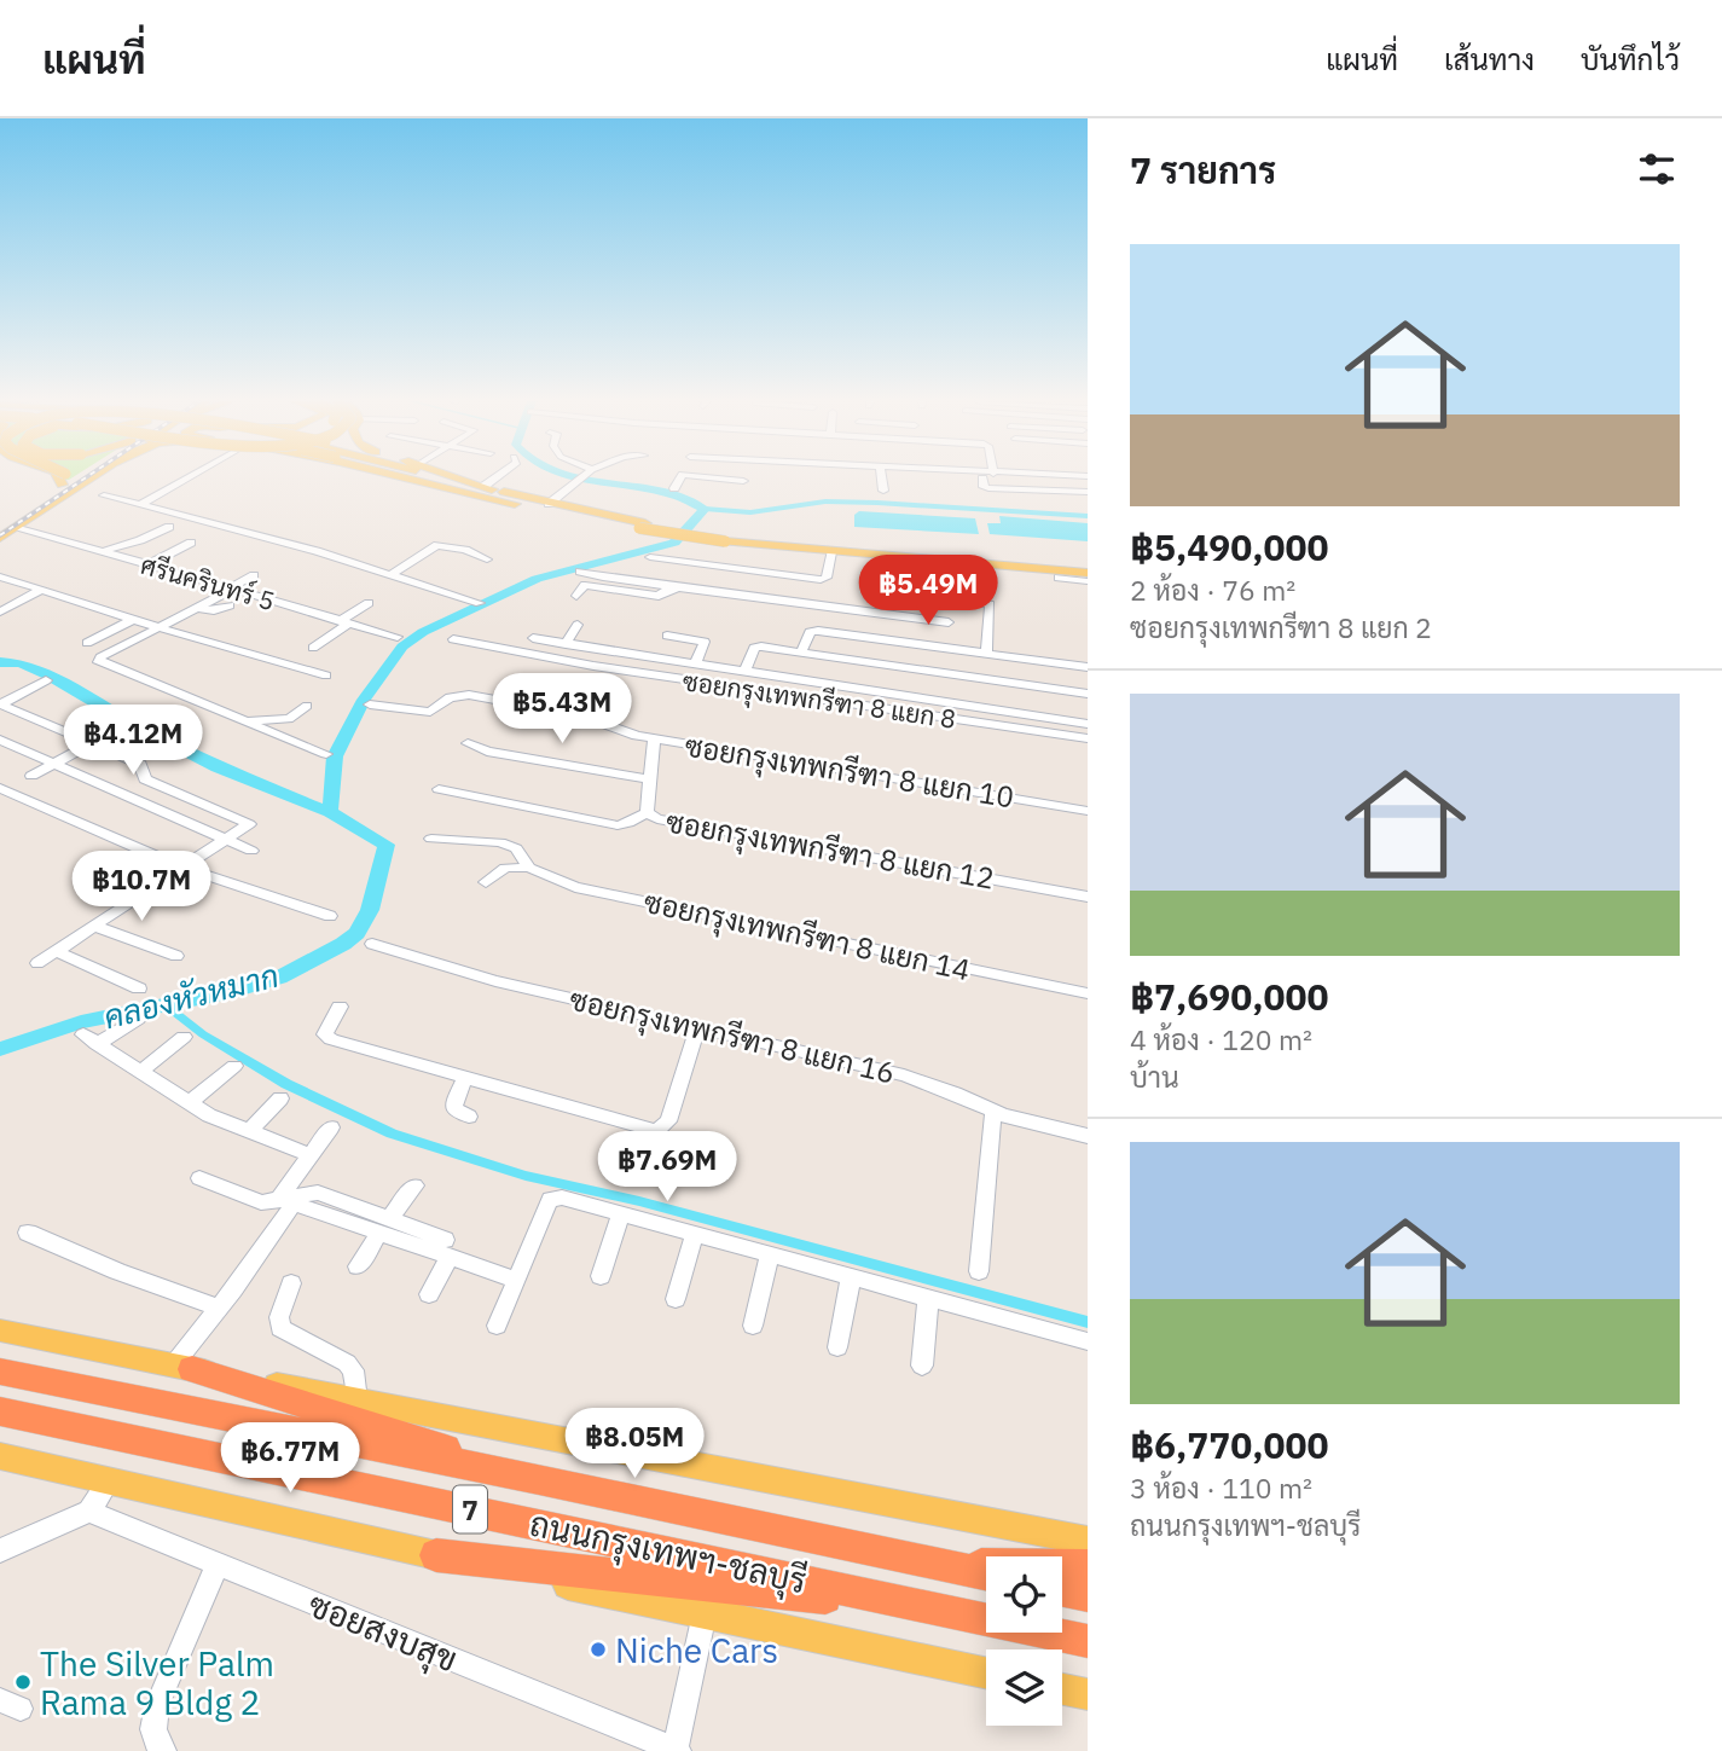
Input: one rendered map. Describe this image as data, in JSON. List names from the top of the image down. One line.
{"streets":{"highway":["7","ถนนกรุงเทพฯ-ชลบุรี"],"street":["ศรีนครินทร์ 5","ซอยกรุงเทพกรีฑา 8 แยก 8","ซอยกรุงเทพกรีฑา 8 แยก 10","ซอยกรุงเทพกรีฑา 8 แยก 12","ซอยกรุงเทพกรีฑา 8 แยก 14","ซอยกรุงเทพกรีฑา 8 แยก 16","ซอยสงบสุข"]},"crossings":[["ซอยกรุงเทพกรีฑา 8 แยก 10","ซอยกรุงเทพกรีฑา 8 แยก 12"]],"water":["คลองหัวหมาก"],"places":["Niche Cars","The Silver Palm Rama 9 Bldg 2"],"page":{"header":"แผนที่","nav":["แผนที่","เส้นทาง","บันทึกไว้"],"heading":"7 รายการ","list":[{"name":"฿5,490,000","note":"2 ห้อง · 76 m² · ซอยกรุงเทพกรีฑา 8 แยก 2"},{"name":"฿7,690,000","note":"4 ห้อง · 120 m² · บ้าน"},{"name":"฿6,770,000","note":"3 ห้อง · 110 m² · ถนนกรุงเทพฯ-ชลบุรี"}],"price":["฿5.49M","฿5.43M","฿4.12M","฿10.7M","฿7.69M","฿8.05M","฿6.77M"]}}
